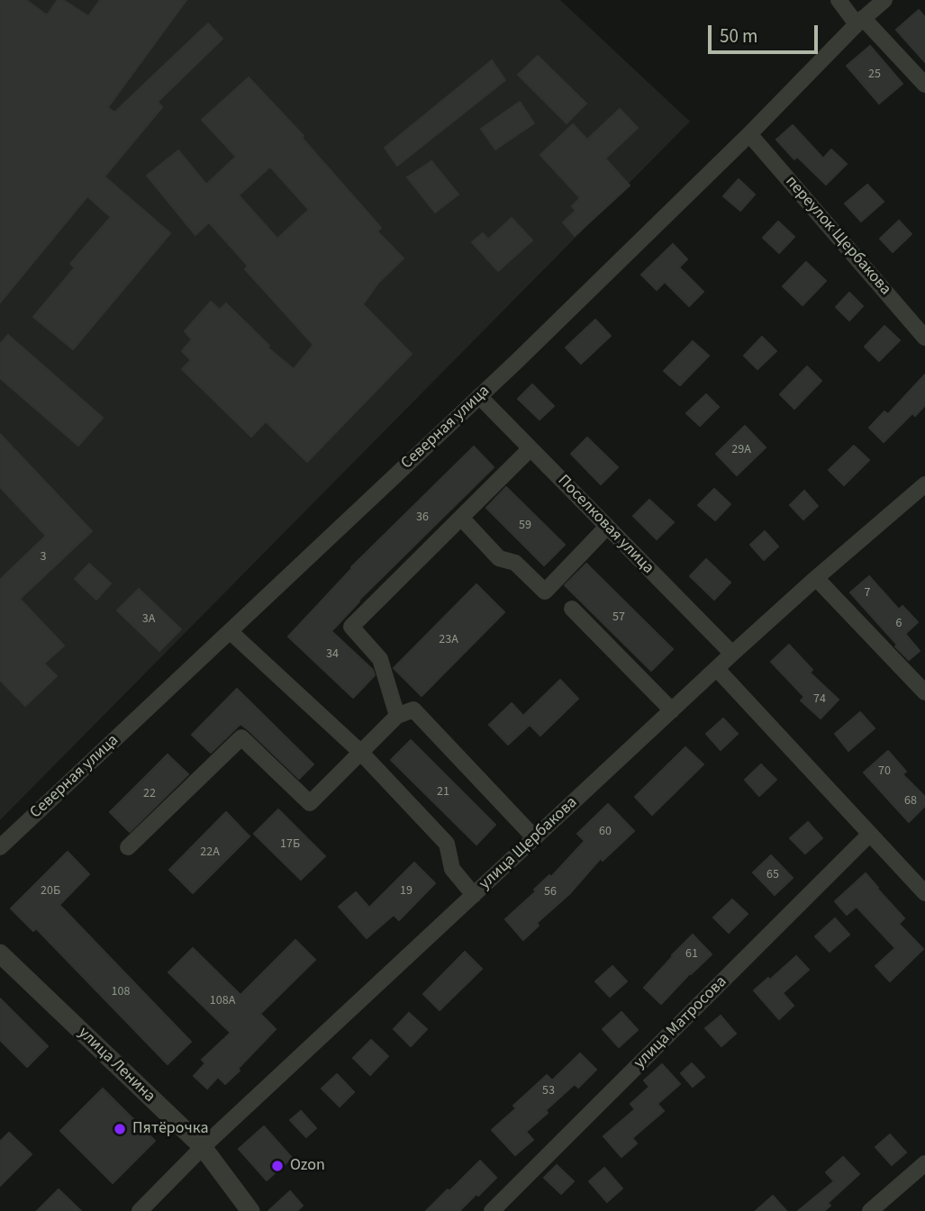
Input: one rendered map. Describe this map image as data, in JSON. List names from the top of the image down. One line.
{"streets":{"street":["переулок Щербакова","Северная улица","Поселковая улица","улица Щербакова","улица Матросова","улица Ленина"]},"crossings":[["переулок Щербакова","Северная улица"],["Северная улица","Поселковая улица"],["Поселковая улица","улица Щербакова"],["улица Щербакова","улица Ленина"]],"places":["Пятёрочка","Ozon"],"house_numbers":["25","29А","36","59","3","7","57","3А","6","23А","34","74","70","21","22","68","60","17Б","22А","65","20Б","19","56","61","108","108А","53"],"scale_bar":"50 m"}
